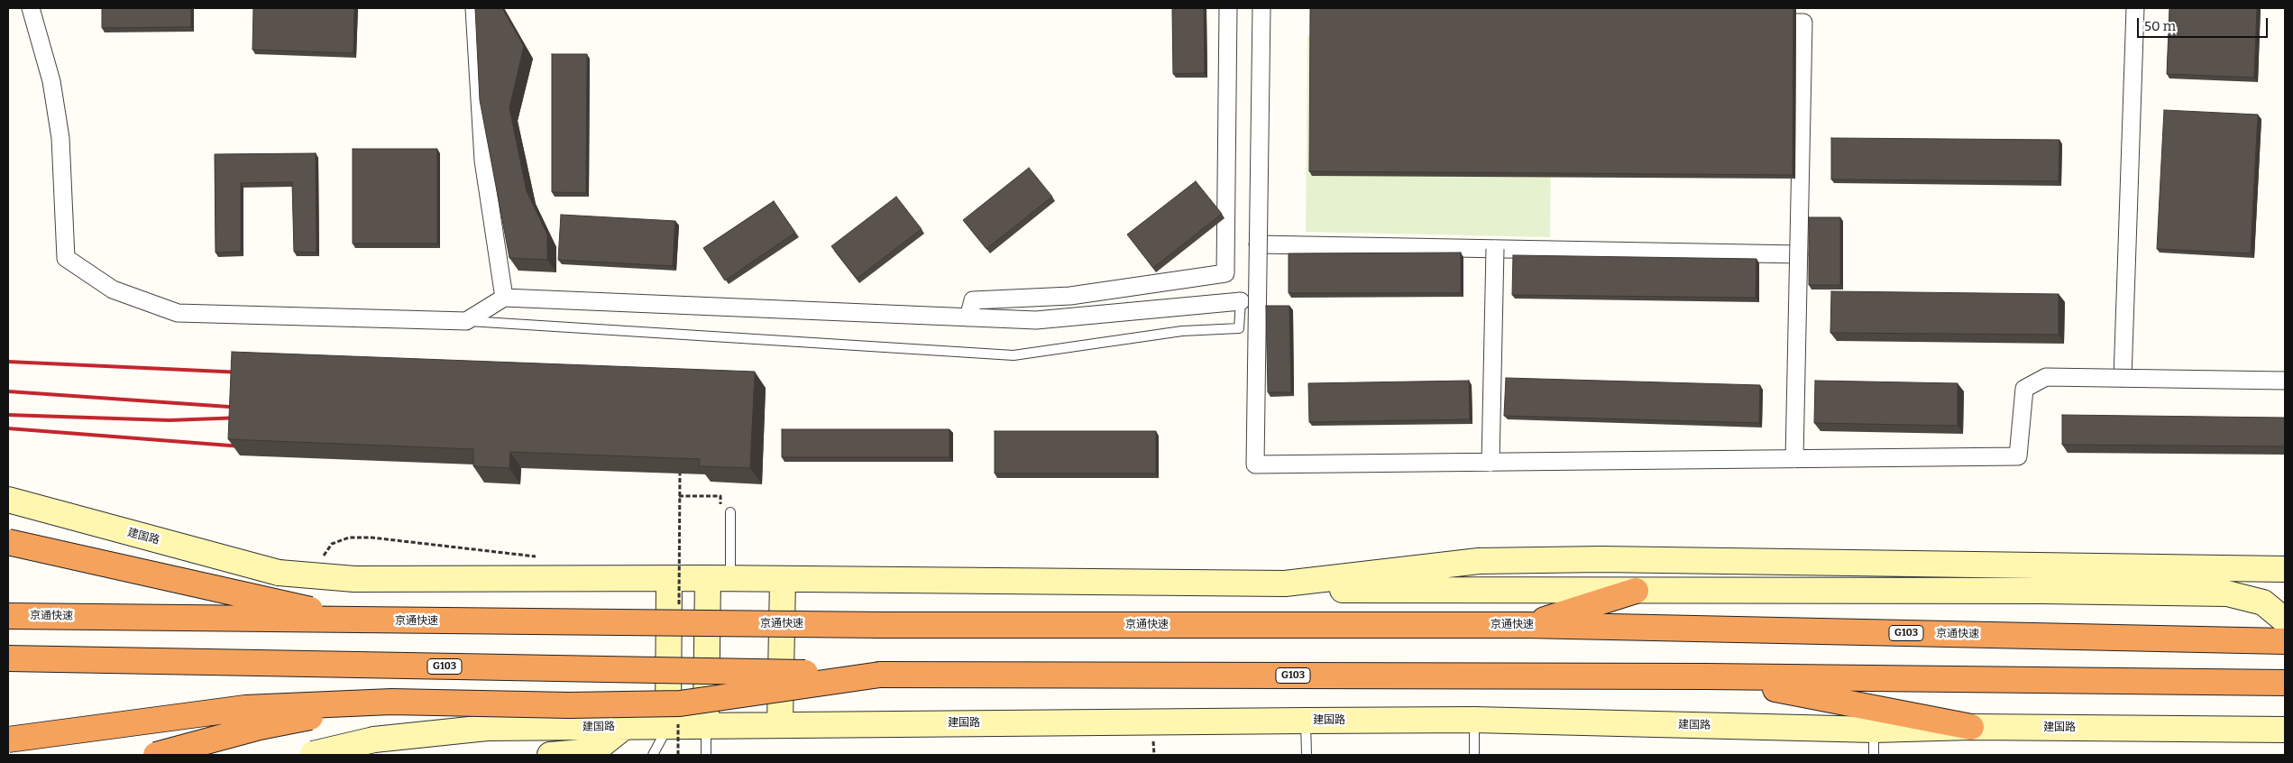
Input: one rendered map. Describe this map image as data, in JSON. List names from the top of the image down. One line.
{"streets":{"highway":["京通快速","G103"],"main road":["建国路"]},"scale_bar":"50 m"}
